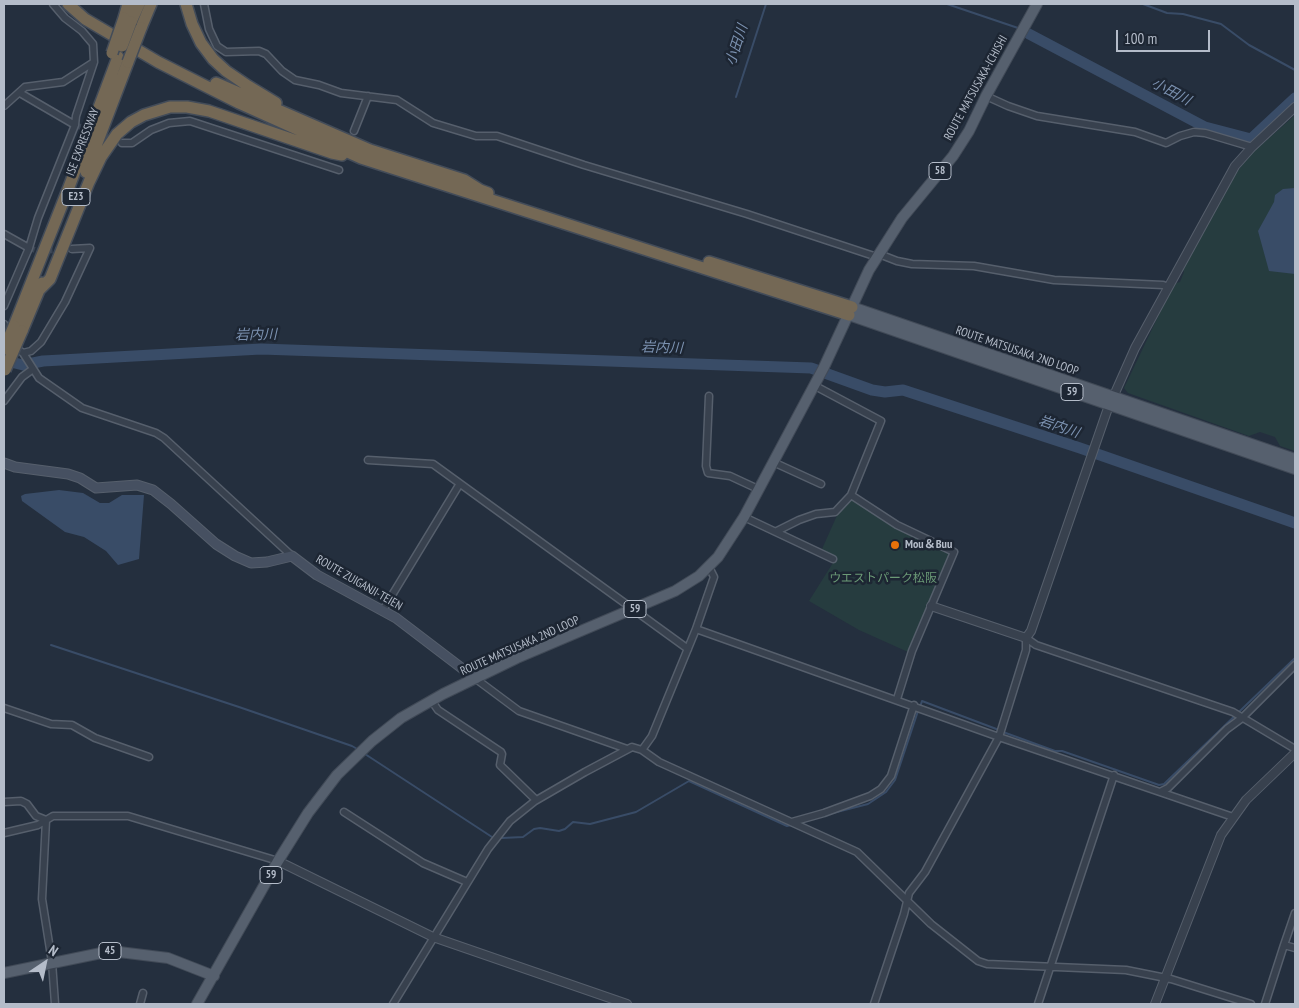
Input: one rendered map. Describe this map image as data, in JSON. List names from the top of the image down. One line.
{"streets":{"highway":["ISE EXPRESSWAY","E23"],"main road":["ROUTE MATSUSAKA-ICHISHI","58","ROUTE MATSUSAKA 2ND LOOP","59","ROUTE ZUIGANJI-TEIEN","45"]},"crossings":[["ROUTE MATSUSAKA-ICHISHI","ROUTE MATSUSAKA 2ND LOOP"],["ROUTE MATSUSAKA 2ND LOOP","ROUTE ZUIGANJI-TEIEN"],["ROUTE MATSUSAKA 2ND LOOP","45"]],"water":["小田川","岩内川"],"parks":["ウエストパーク松阪"],"places":["Mou＆Buu"],"scale_bar":"100 m","north":"top right"}
